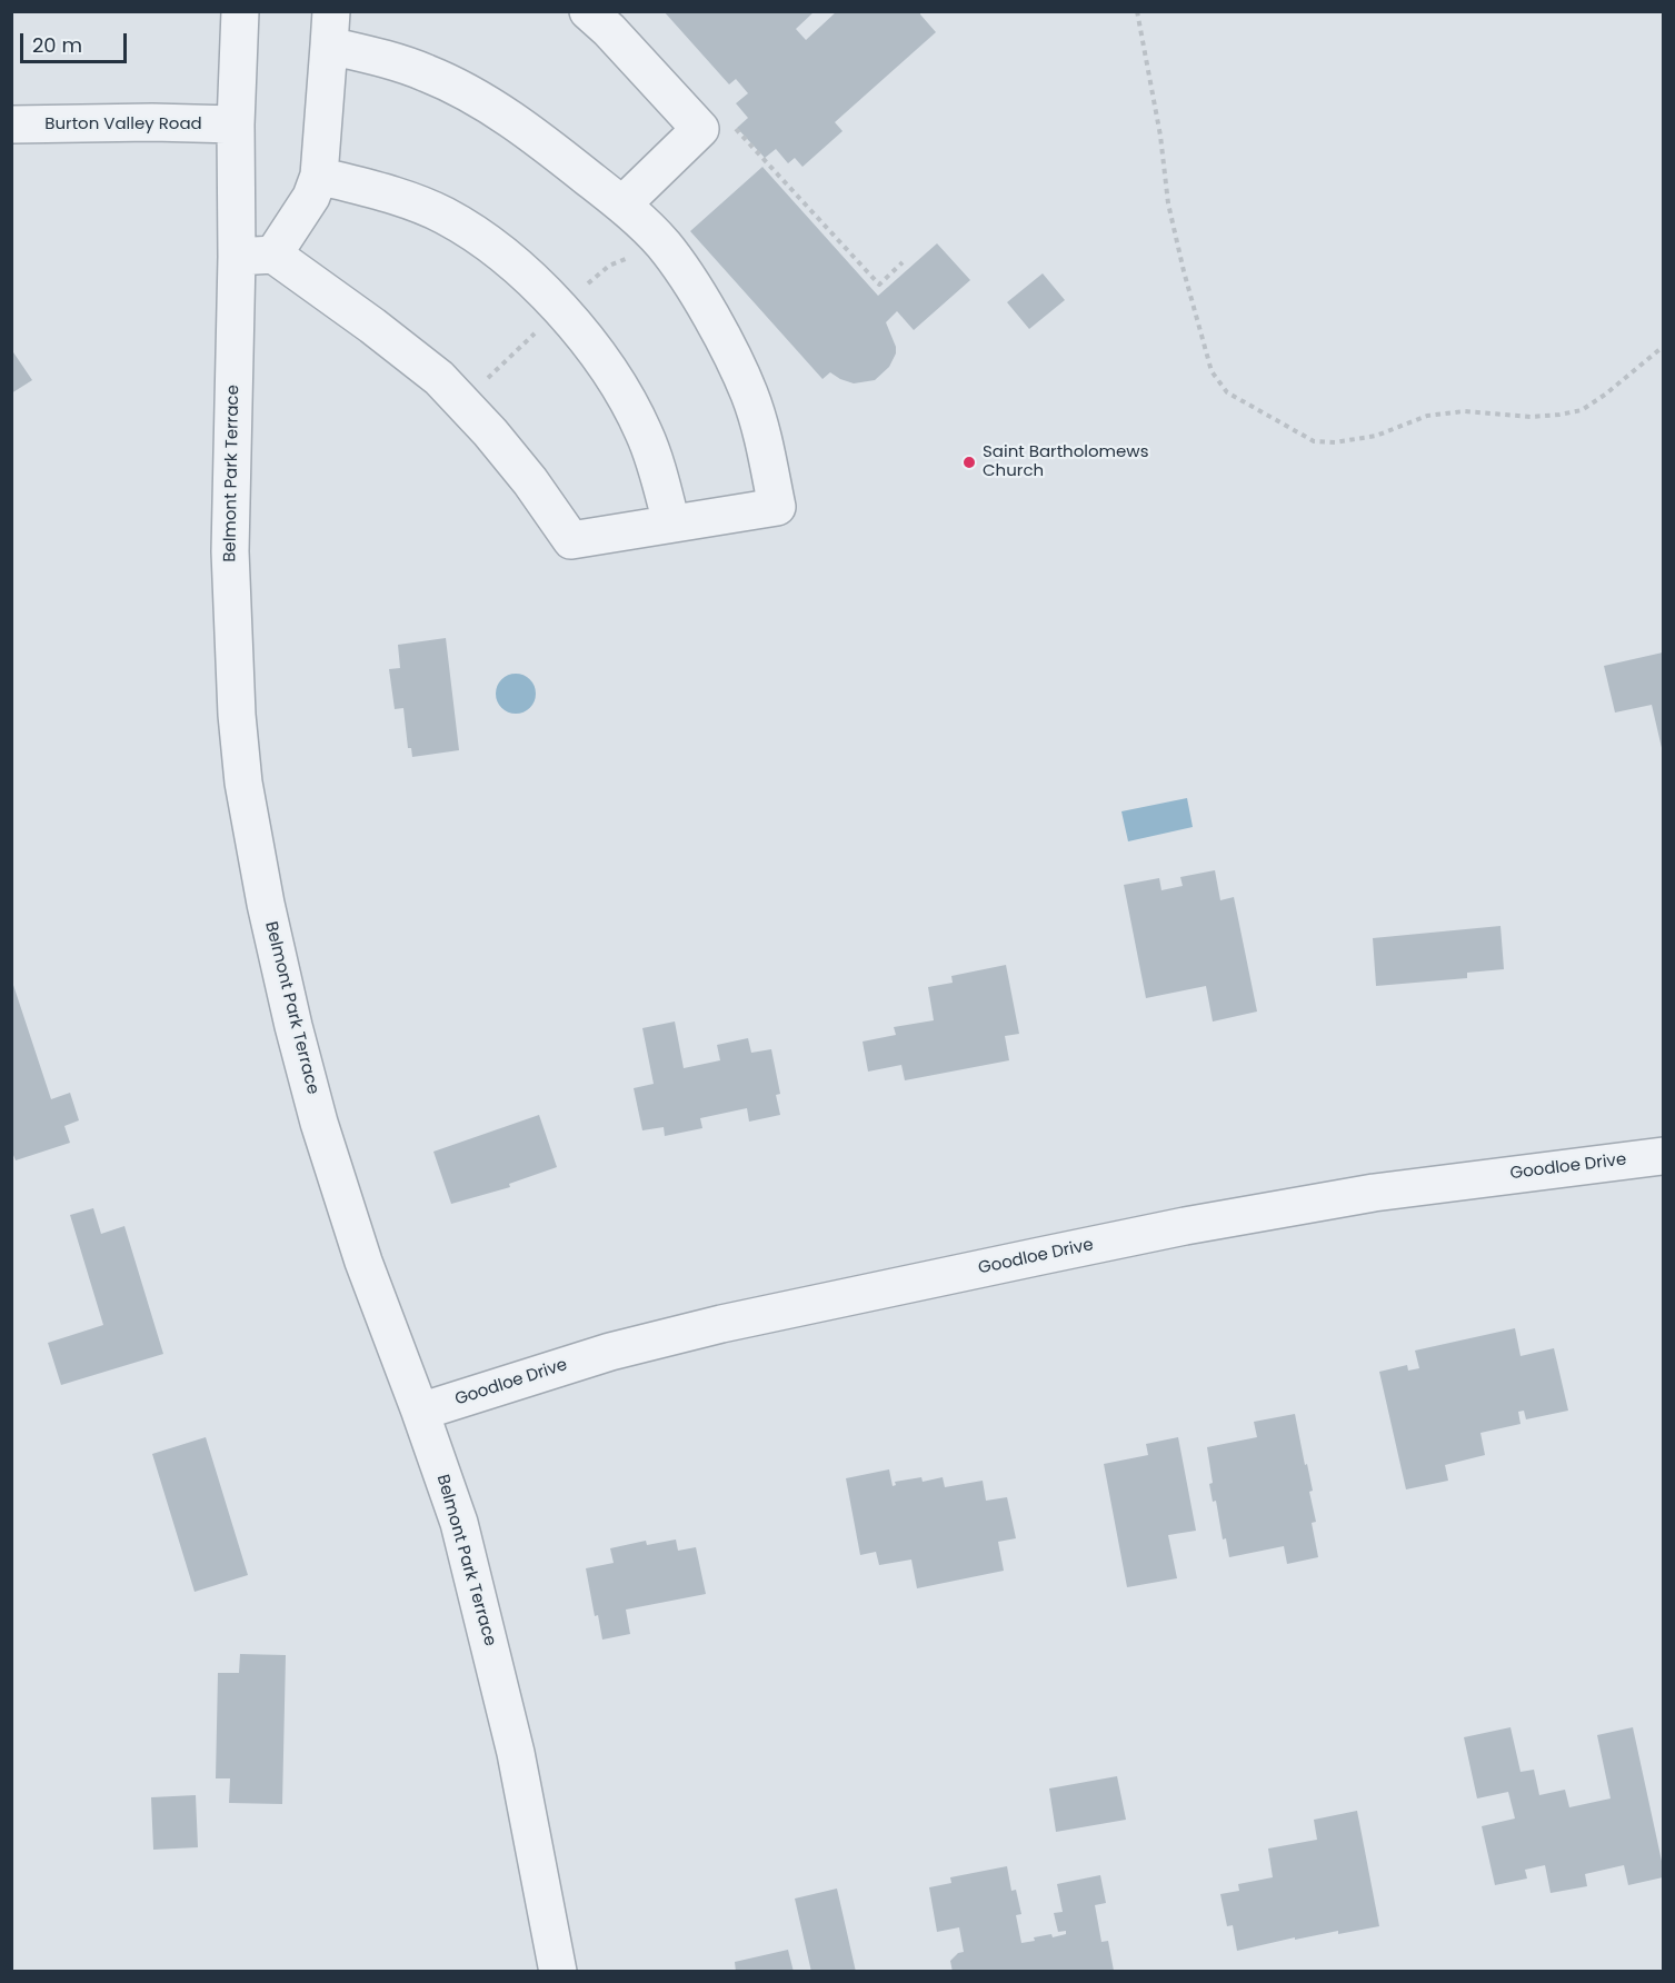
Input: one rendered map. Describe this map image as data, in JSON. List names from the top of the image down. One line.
{"streets":{"street":["Burton Valley Road","Belmont Park Terrace","Goodloe Drive"]},"crossings":[["Burton Valley Road","Belmont Park Terrace"],["Belmont Park Terrace","Goodloe Drive"]],"places":["Saint Bartholomews Church"],"scale_bar":"20 m"}
